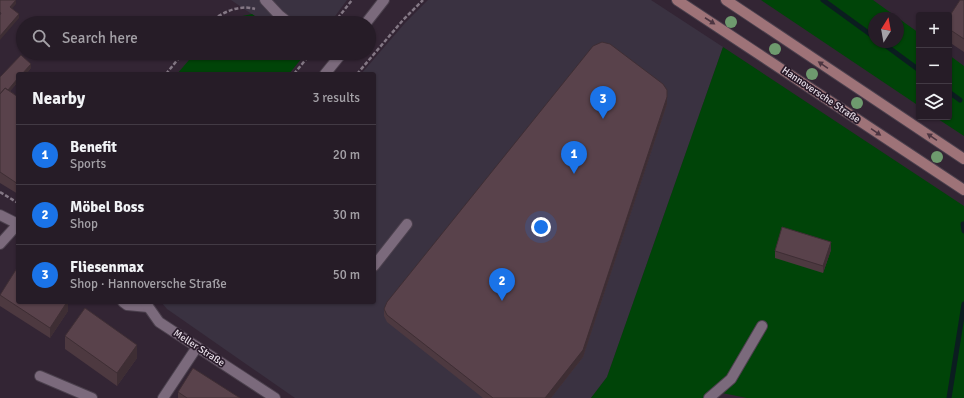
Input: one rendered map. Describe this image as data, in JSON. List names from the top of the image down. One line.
{"streets":{"main road":["Hannoversche Straße"],"street":["Meller Straße"]},"north":"top","page":{"map_buttons":["+","−"],"search":"Search here","heading":["Nearby","3 results"],"pins":["3","1","2"],"list":[{"mark":"1","name":"Benefit","note":"Sports","value":"20 m"},{"mark":"2","name":"Möbel Boss","note":"Shop","value":"30 m"},{"mark":"3","name":"Fliesenmax","note":"Shop · Hannoversche Straße","value":"50 m"}]}}
